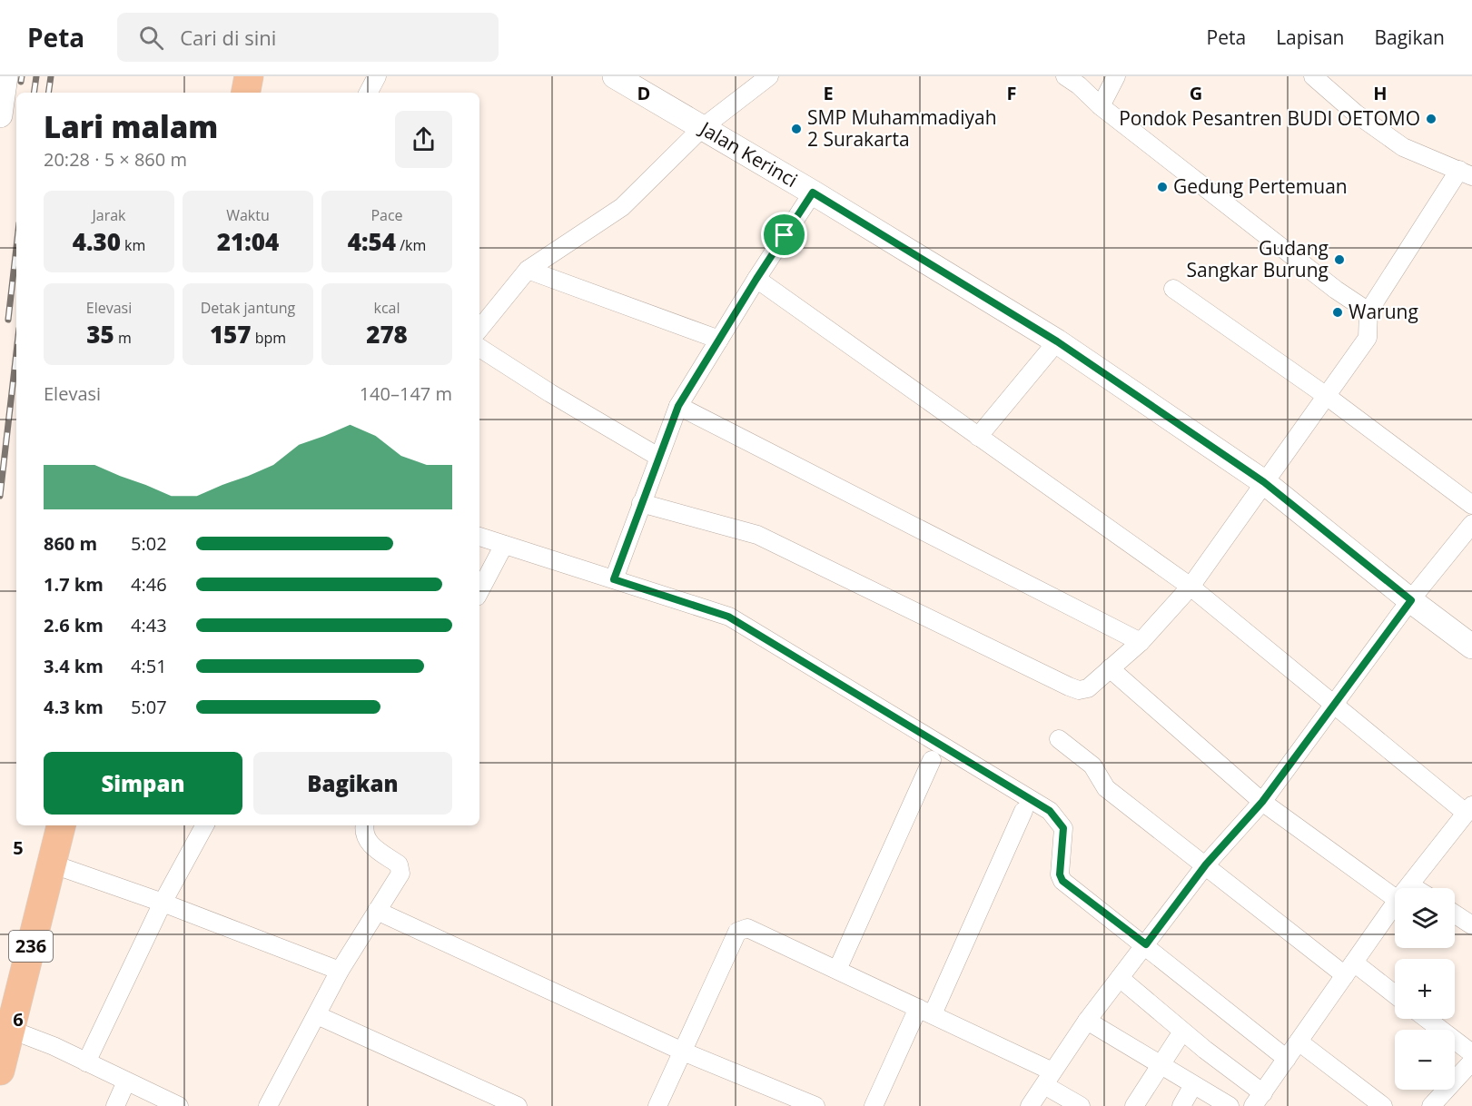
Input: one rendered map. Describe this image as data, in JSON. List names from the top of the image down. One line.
{"streets":{"main road":["236"],"street":["Jalan Kerinci"]},"places":["Pondok Pesantren BUDI OETOMO","SMP Muhammadiyah 2 Surakarta","Gedung Pertemuan","Gudang Sangkar Burung","Warung"],"page":{"header":"Peta","search":"Cari di sini","nav":["Peta","Lapisan","Bagikan"],"heading":["Lari malam","20:28 · 5 × 860 m"],"stats":[["Jarak","4.30 km"],["Waktu","21:04"],["Pace","4:54 /km"],["Elevasi","35 m"],["Detak jantung","157 bpm"],["kcal","278"]],"chart":["Elevasi","140–147 m"],"list":[{"name":"860 m","note":"5:02"},{"name":"1.7 km","note":"4:46"},{"name":"2.6 km","note":"4:43"},{"name":"3.4 km","note":"4:51"},{"name":"4.3 km","note":"5:07"}],"buttons":["Simpan","Bagikan"],"map_buttons":["+","−"]},"grid":{"columns":["D","E","F","G","H"],"rows":["5","6"]}}
